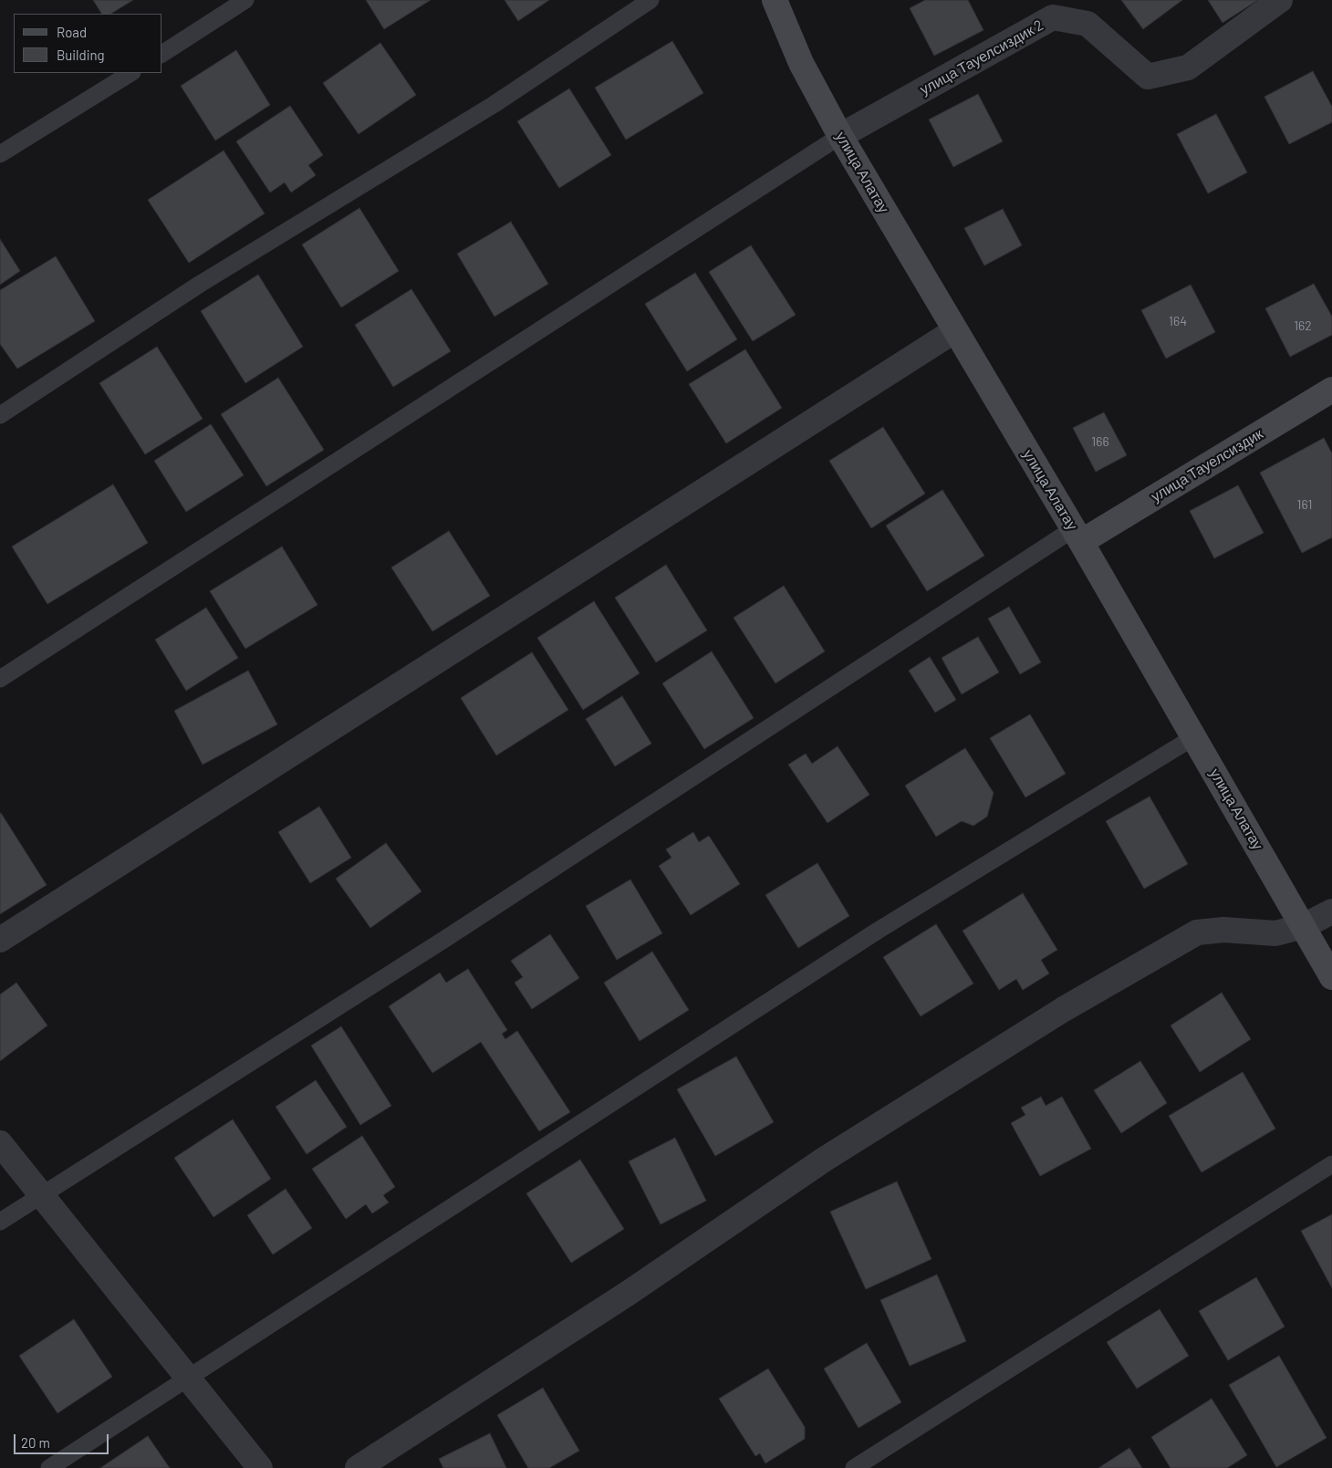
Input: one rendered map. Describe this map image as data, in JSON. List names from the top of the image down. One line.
{"streets":{"street":["улица Тауелсиздик 2","улица Алатау","улица Тауелсиздик"]},"crossings":[["улица Тауелсиздик 2","улица Алатау"],["улица Алатау","улица Тауелсиздик"]],"house_numbers":["164","162","166","161"],"legend":["Road","Building"],"scale_bar":"20 m"}
